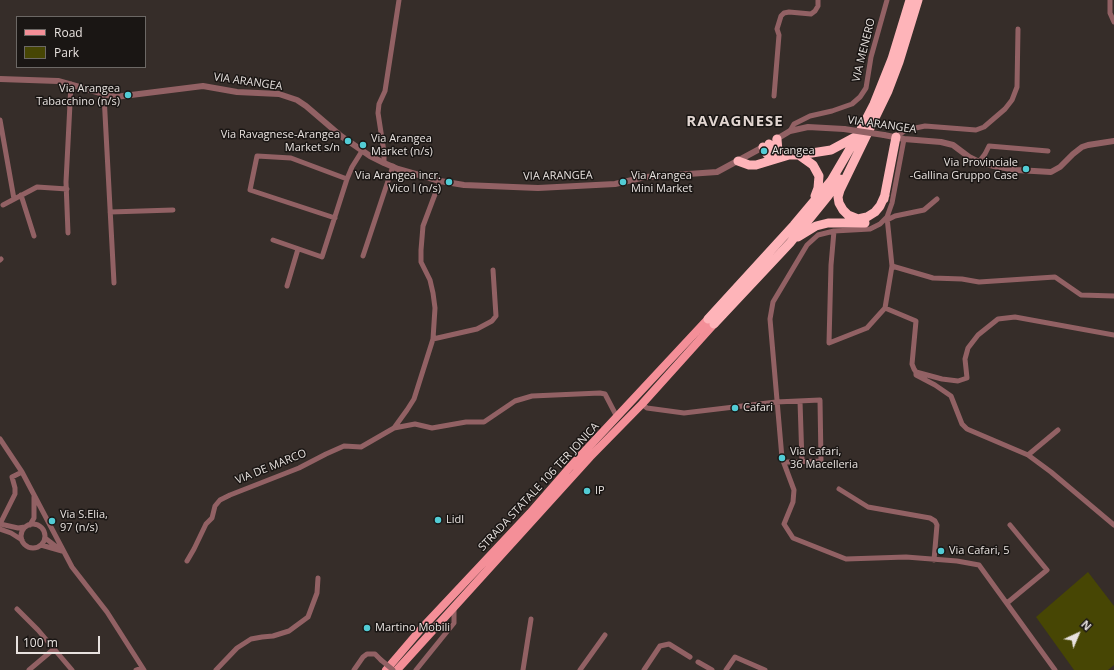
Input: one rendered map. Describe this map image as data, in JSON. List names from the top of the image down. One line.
{"streets":{"main road":["STRADA STATALE 106 TER JONICA"],"street":["VIA MENERO","VIA ARANGEA","VIA DE MARCO"]},"crossings":[["VIA MENERO","VIA ARANGEA"]],"districts":["RAVAGNESE"],"places":["Via Arangea Tabacchino (n/s)","Via Ravagnese-Arangea Market s/n","Via Arangea Market (n/s)","Arangea","Via Provinciale -Gallina Gruppo Case","Via Arangea incr. Vico I (n/s)","Via Arangea Mini Market","Cafari","Via Cafari, 36 Macelleria","IP","Lidl","Via S.Elia, 97 (n/s)","Via Cafari, 5","Martino Mobili"],"legend":["Road","Park"],"scale_bar":"100 m","north":"top right"}
